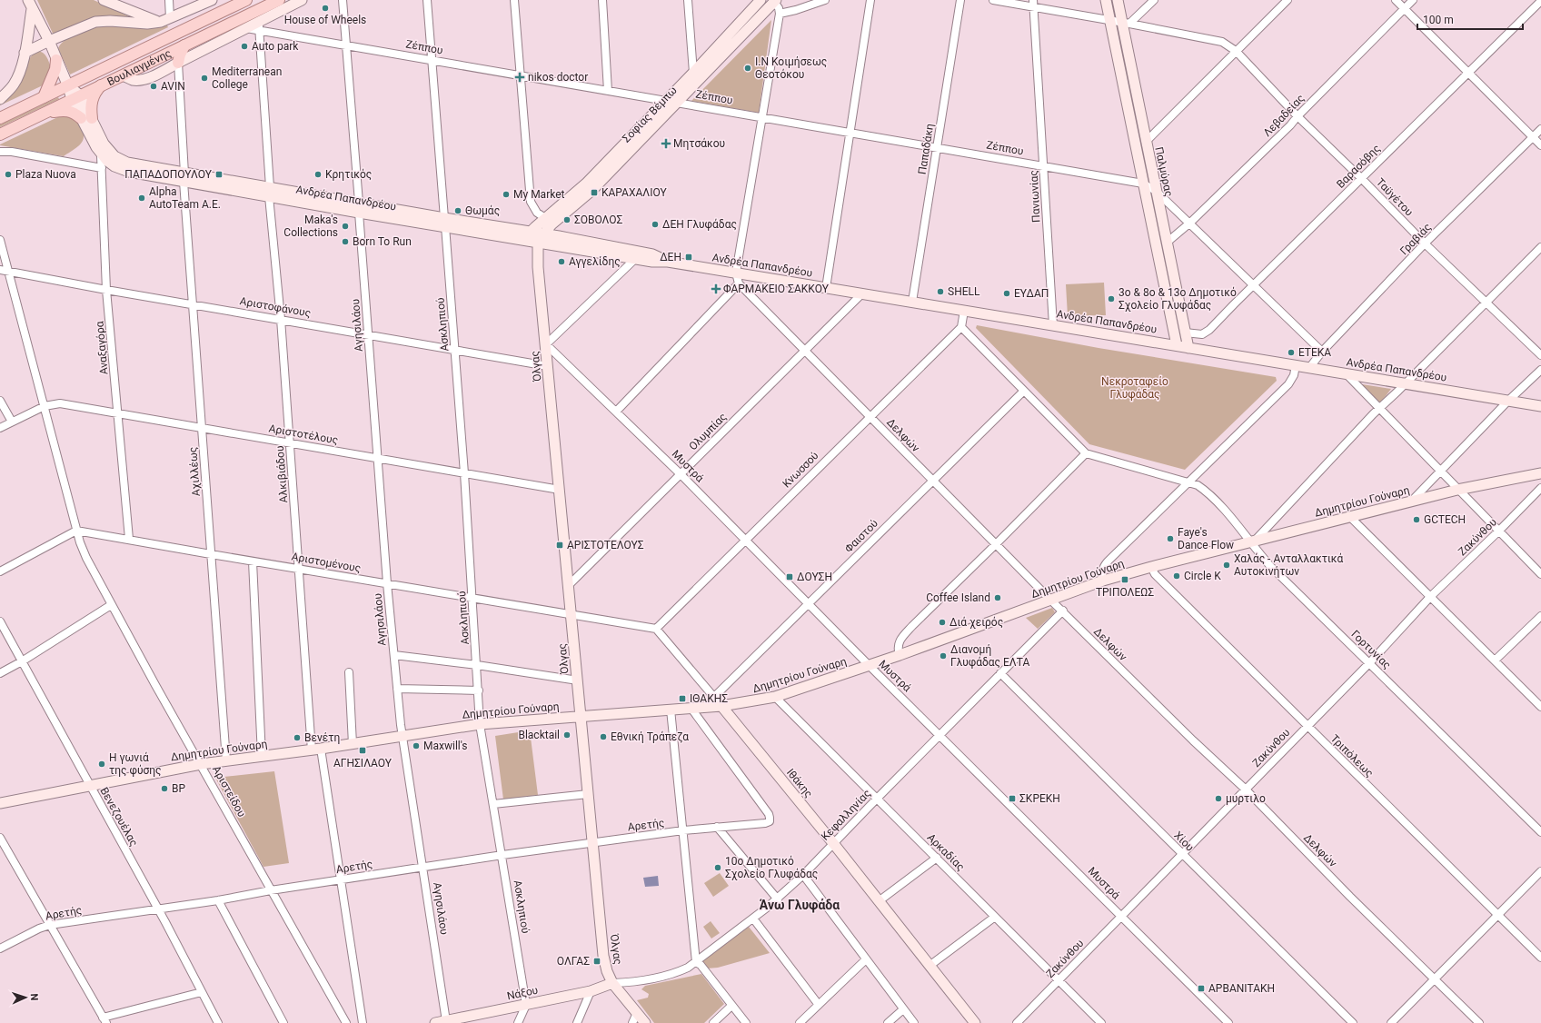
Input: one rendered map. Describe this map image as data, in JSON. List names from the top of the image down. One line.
{"streets":{"main road":["Βουλιαγμένης","Σοφίας Βέμπω","Παλμύρας","Ανδρέα Παπανδρέου","Όλγας","Δημητρίου Γούναρη","Ιθάκης","Νάξου"],"street":["Ζέππου","Λεβαδείας","Παπαδάκη","Βαρασόβης","Πανιωνίας","Ταϋγέτου","Γραβιάς","Αριστοφάνους","Ασκληπιού","Αγησιλάου","Αναξαγόρα","Ολυμπίας","Αριστοτέλους","Δελφών","Μυστρά","Κνωσσού","Αχιλλέως","Αλκιβιάδου","Φαιστού","Ζακύνθου","Αριστομένους","Γορτυνίας","Τριπόλεως","Αριστείδου","Κεφαλληνίας","Βενεζουέλας","Αρετής","Χίου","Αρκαδίας"]},"crossings":[["Ζέππου","Σοφίας Βέμπω"],["Ζέππου","Λεβαδείας"],["Ζέππου","Παπαδάκη"],["Ζέππου","Βαρασόβης"],["Ζέππου","Παλμύρας"],["Ζέππου","Πανιωνίας"],["Ζέππου","Γραβιάς"],["Ζέππου","Ασκληπιού"],["Ζέππου","Αγησιλάου"],["Ζέππου","Αλκιβιάδου"],["Βουλιαγμένης","Ανδρέα Παπανδρέου"],["Σοφίας Βέμπω","Ανδρέα Παπανδρέου"],["Σοφίας Βέμπω","Όλγας"],["Λεβαδείας","Παλμύρας"],["Λεβαδείας","Ταϋγέτου"],["Παπαδάκη","Ανδρέα Παπανδρέου"],["Βαρασόβης","Παλμύρας"],["Βαρασόβης","Ταϋγέτου"],["Παλμύρας","Ταϋγέτου"],["Παλμύρας","Ανδρέα Παπανδρέου"],["Πανιωνίας","Ταϋγέτου"],["Πανιωνίας","Ανδρέα Παπανδρέου"],["Ταϋγέτου","Γραβιάς"],["Ανδρέα Παπανδρέου","Γραβιάς"],["Ανδρέα Παπανδρέου","Ασκληπιού"],["Ανδρέα Παπανδρέου","Αγησιλάου"],["Ανδρέα Παπανδρέου","Αναξαγόρα"],["Ανδρέα Παπανδρέου","Όλγας"],["Ανδρέα Παπανδρέου","Ολυμπίας"],["Ανδρέα Παπανδρέου","Αχιλλέως"],["Ανδρέα Παπανδρέου","Αλκιβιάδου"],["Αριστοφάνους","Ασκληπιού"],["Αριστοφάνους","Αγησιλάου"],["Αριστοφάνους","Αναξαγόρα"],["Αριστοφάνους","Όλγας"],["Αριστοφάνους","Αχιλλέως"],["Αριστοφάνους","Αλκιβιάδου"],["Αριστοφάνους","Αριστείδου"],["Ασκληπιού","Αριστοτέλους"],["Ασκληπιού","Δημητρίου Γούναρη"],["Ασκληπιού","Αριστομένους"],["Ασκληπιού","Αρετής"],["Ασκληπιού","Νάξου"],["Αγησιλάου","Αριστοτέλους"],["Αγησιλάου","Δημητρίου Γούναρη"],["Αγησιλάου","Αριστομένους"],["Αγησιλάου","Αρετής"],["Αγησιλάου","Νάξου"],["Αναξαγόρα","Αριστοτέλους"],["Αναξαγόρα","Αριστομένους"],["Όλγας","Ολυμπίας"],["Όλγας","Αριστοτέλους"],["Όλγας","Μυστρά"],["Όλγας","Δημητρίου Γούναρη"],["Όλγας","Αριστομένους"],["Όλγας","Κεφαλληνίας"],["Όλγας","Αρετής"],["Όλγας","Νάξου"],["Ολυμπίας","Δελφών"],["Ολυμπίας","Μυστρά"],["Αριστοτέλους","Αχιλλέως"],["Αριστοτέλους","Αλκιβιάδου"],["Αριστοτέλους","Αριστείδου"],["Δελφών","Κνωσσού"],["Δελφών","Δημητρίου Γούναρη"],["Δελφών","Φαιστού"],["Δελφών","Ζακύνθου"],["Δελφών","Κεφαλληνίας"],["Μυστρά","Κνωσσού"],["Μυστρά","Δημητρίου Γούναρη"],["Μυστρά","Φαιστού"],["Μυστρά","Ζακύνθου"],["Μυστρά","Κεφαλληνίας"],["Κνωσσού","Ιθάκης"],["Αχιλλέως","Δημητρίου Γούναρη"],["Αχιλλέως","Αριστομένους"],["Αλκιβιάδου","Δημητρίου Γούναρη"],["Αλκιβιάδου","Αριστομένους"],["Αλκιβιάδου","Αρετής"],["Δημητρίου Γούναρη","Γορτυνίας"],["Δημητρίου Γούναρη","Τριπόλεως"],["Δημητρίου Γούναρη","Ιθάκης"],["Δημητρίου Γούναρη","Αριστείδου"],["Δημητρίου Γούναρη","Βενεζουέλας"],["Δημητρίου Γούναρη","Αρετής"],["Δημητρίου Γούναρη","Αρκαδίας"],["Φαιστού","Ιθάκης"],["Ζακύνθου","Γορτυνίας"],["Ζακύνθου","Τριπόλεως"],["Ζακύνθου","Χίου"],["Ζακύνθου","Αρκαδίας"],["Αριστομένους","Αριστείδου"],["Ιθάκης","Κεφαλληνίας"],["Αριστείδου","Αρετής"],["Κεφαλληνίας","Χίου"],["Κεφαλληνίας","Αρκαδίας"],["Κεφαλληνίας","Νάξου"],["Βενεζουέλας","Αρετής"]],"districts":["Άνω Γλυφάδα"],"parks":["Νεκροταφείο Γλυφάδας"],"places":{"other":["House of Wheels","Auto park","Ι.Ν Κοιμήσεως Θεοτόκου","Mediterranean College","AVIN","Plaza Nuova","Κρητικός","My Market","Alpha AutoTeam Α.Ε.","Θωμάς","ΣΟΒΟΛΟΣ","ΔΕΗ Γλυφάδας","Maka's Collections","Born To Run","Αγγελίδης","SHELL","ΕΥΔΑΠ","3ο & 8ο & 13ο Δημοτικό Σχολείο Γλυφάδας","ΕΤΕΚΑ","GCTECH","Faye's Dance Flow","Χαλάς - Ανταλλακτικά Αυτοκινήτων","Circle K","Coffee Island","Διά χειρός","Διανομή Γλυφάδας ΕΛΤΑ","Blacktail","Εθνική Τράπεζα","Βενέτη","Maxwill's","Η γωνιά της φύσης","BP","μυρτιλο","10o Δημοτικό Σχολείο Γλυφάδας"],"health":["nikos doctor","Μητσάκου","ΦΑΡΜΑΚΕΙΟ ΣΑΚΚΟΥ"],"transit":["ΠΑΠΑΔΟΠΟΥΛΟΥ","ΚΑΡΑΧΑΛΙΟΥ","ΔΕΗ","ΑΡΙΣΤΟΤΕΛΟΥΣ","ΔΟΥΣΗ","ΤΡΙΠΟΛΕΩΣ","ΙΘΑΚΗΣ","ΑΓΗΣΙΛΑΟΥ","ΣΚΡΕΚΗ","ΟΛΓΑΣ","ΑΡΒΑΝΙΤΑΚΗ"]},"scale_bar":"100 m","north":"right"}
